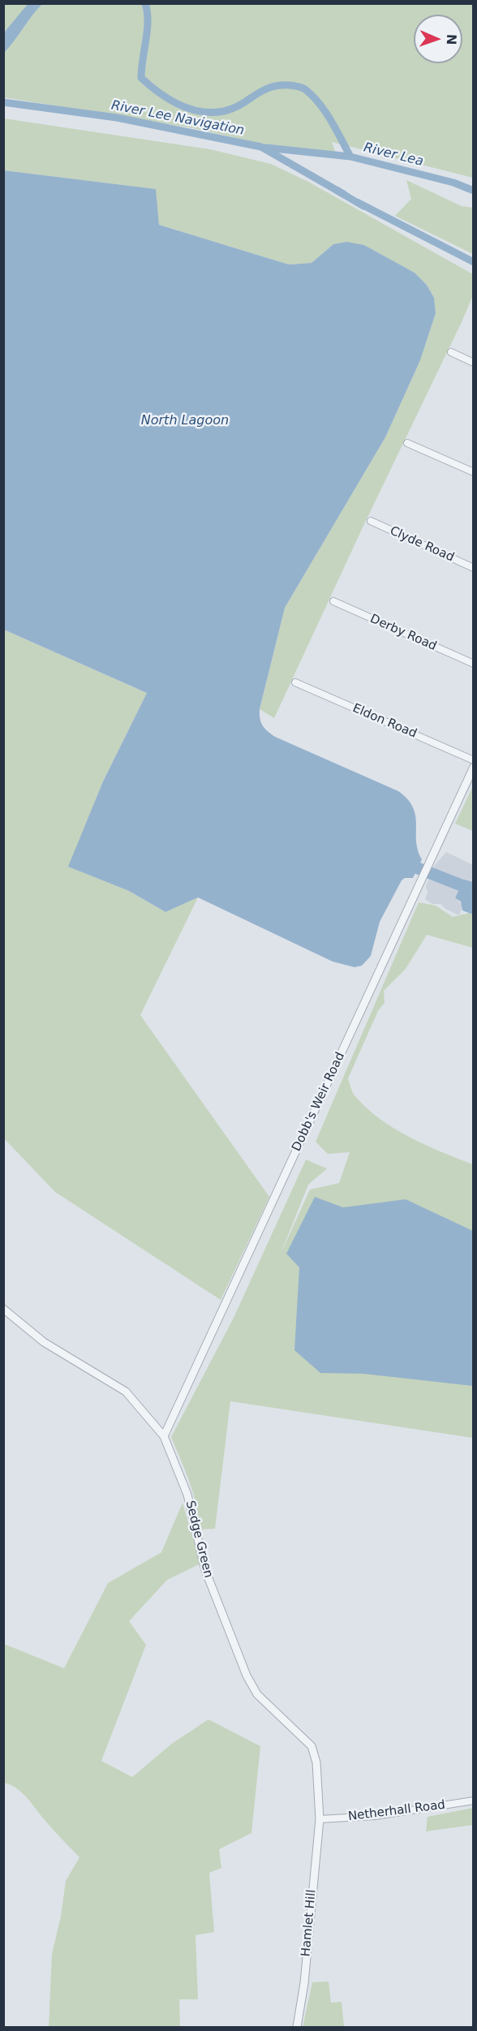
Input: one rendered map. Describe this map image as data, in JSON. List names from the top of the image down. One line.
{"streets":{"street":["Clyde Road","Derby Road","Eldon Road","Dobb's Weir Road","Sedge Green","Netherhall Road","Hamlet Hill"]},"crossings":[["Dobb's Weir Road","Sedge Green"],["Sedge Green","Netherhall Road"],["Sedge Green","Hamlet Hill"],["Netherhall Road","Hamlet Hill"]],"water":["River Lee Navigation","River Lea","North Lagoon"],"north":"right"}
